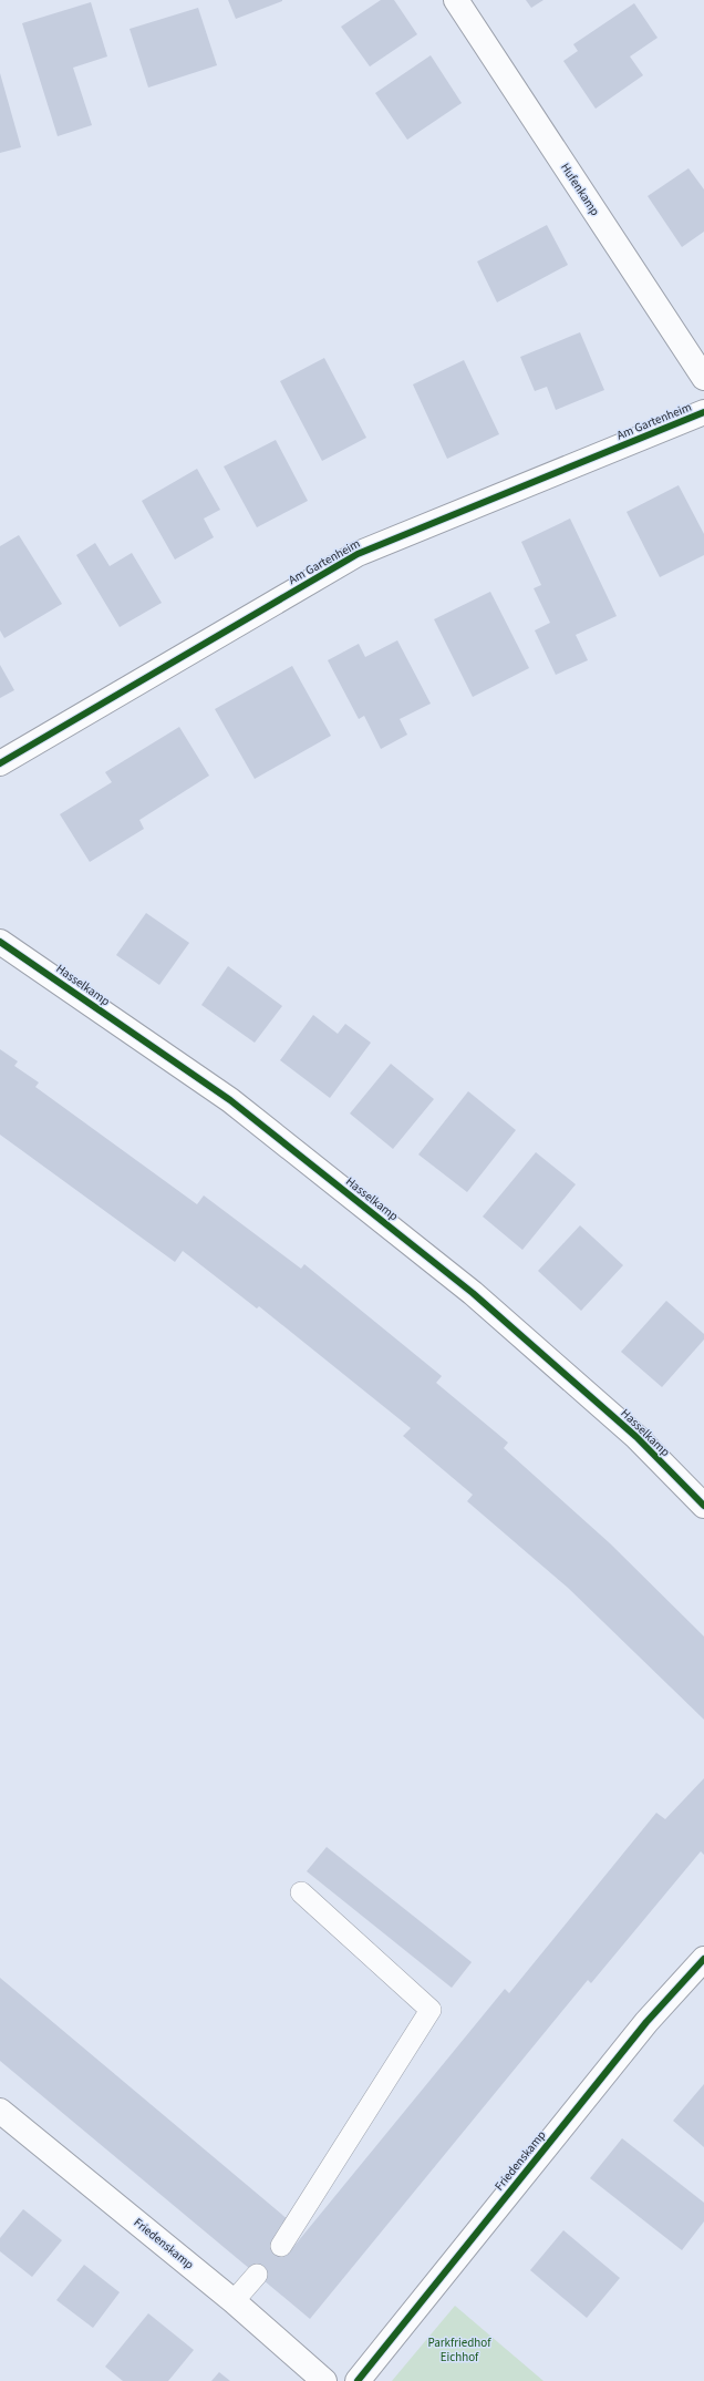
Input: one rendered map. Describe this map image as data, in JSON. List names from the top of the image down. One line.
{"streets":{"street":["Hufenkamp","Am Gartenheim","Hasselkamp","Friedenskamp"]},"parks":["Parkfriedhof Eichhof"]}
